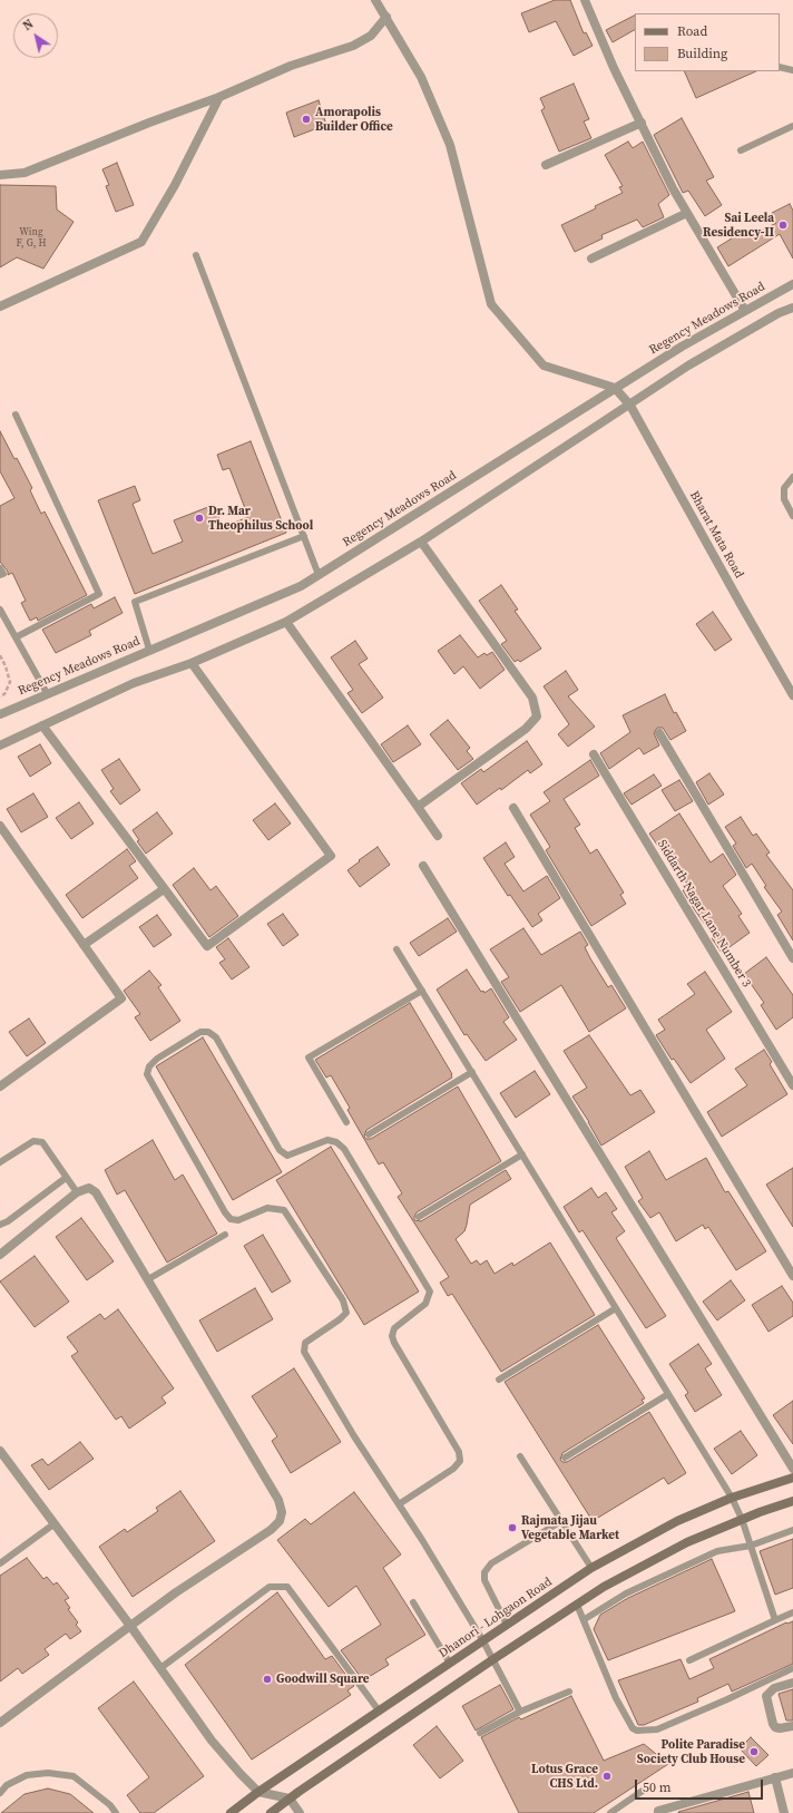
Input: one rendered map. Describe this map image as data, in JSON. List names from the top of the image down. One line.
{"streets":{"main road":["Dhanori - Lohgaon Road"],"street":["Regency Meadows Road","Bharat Mata Road","Siddarth Nagar Lane Number 3"]},"crossings":[["Regency Meadows Road","Bharat Mata Road"]],"places":["Amorapolis Builder Office","Sai Leela Residency-II","Dr. Mar Theophilus School","Rajmata Jijau Vegetable Market","Goodwill Square","Polite Paradise Society Club House","Lotus Grace CHS Ltd."],"house_numbers":["Wing F, G, H"],"legend":["Road","Building"],"scale_bar":"50 m","north":"top left"}
